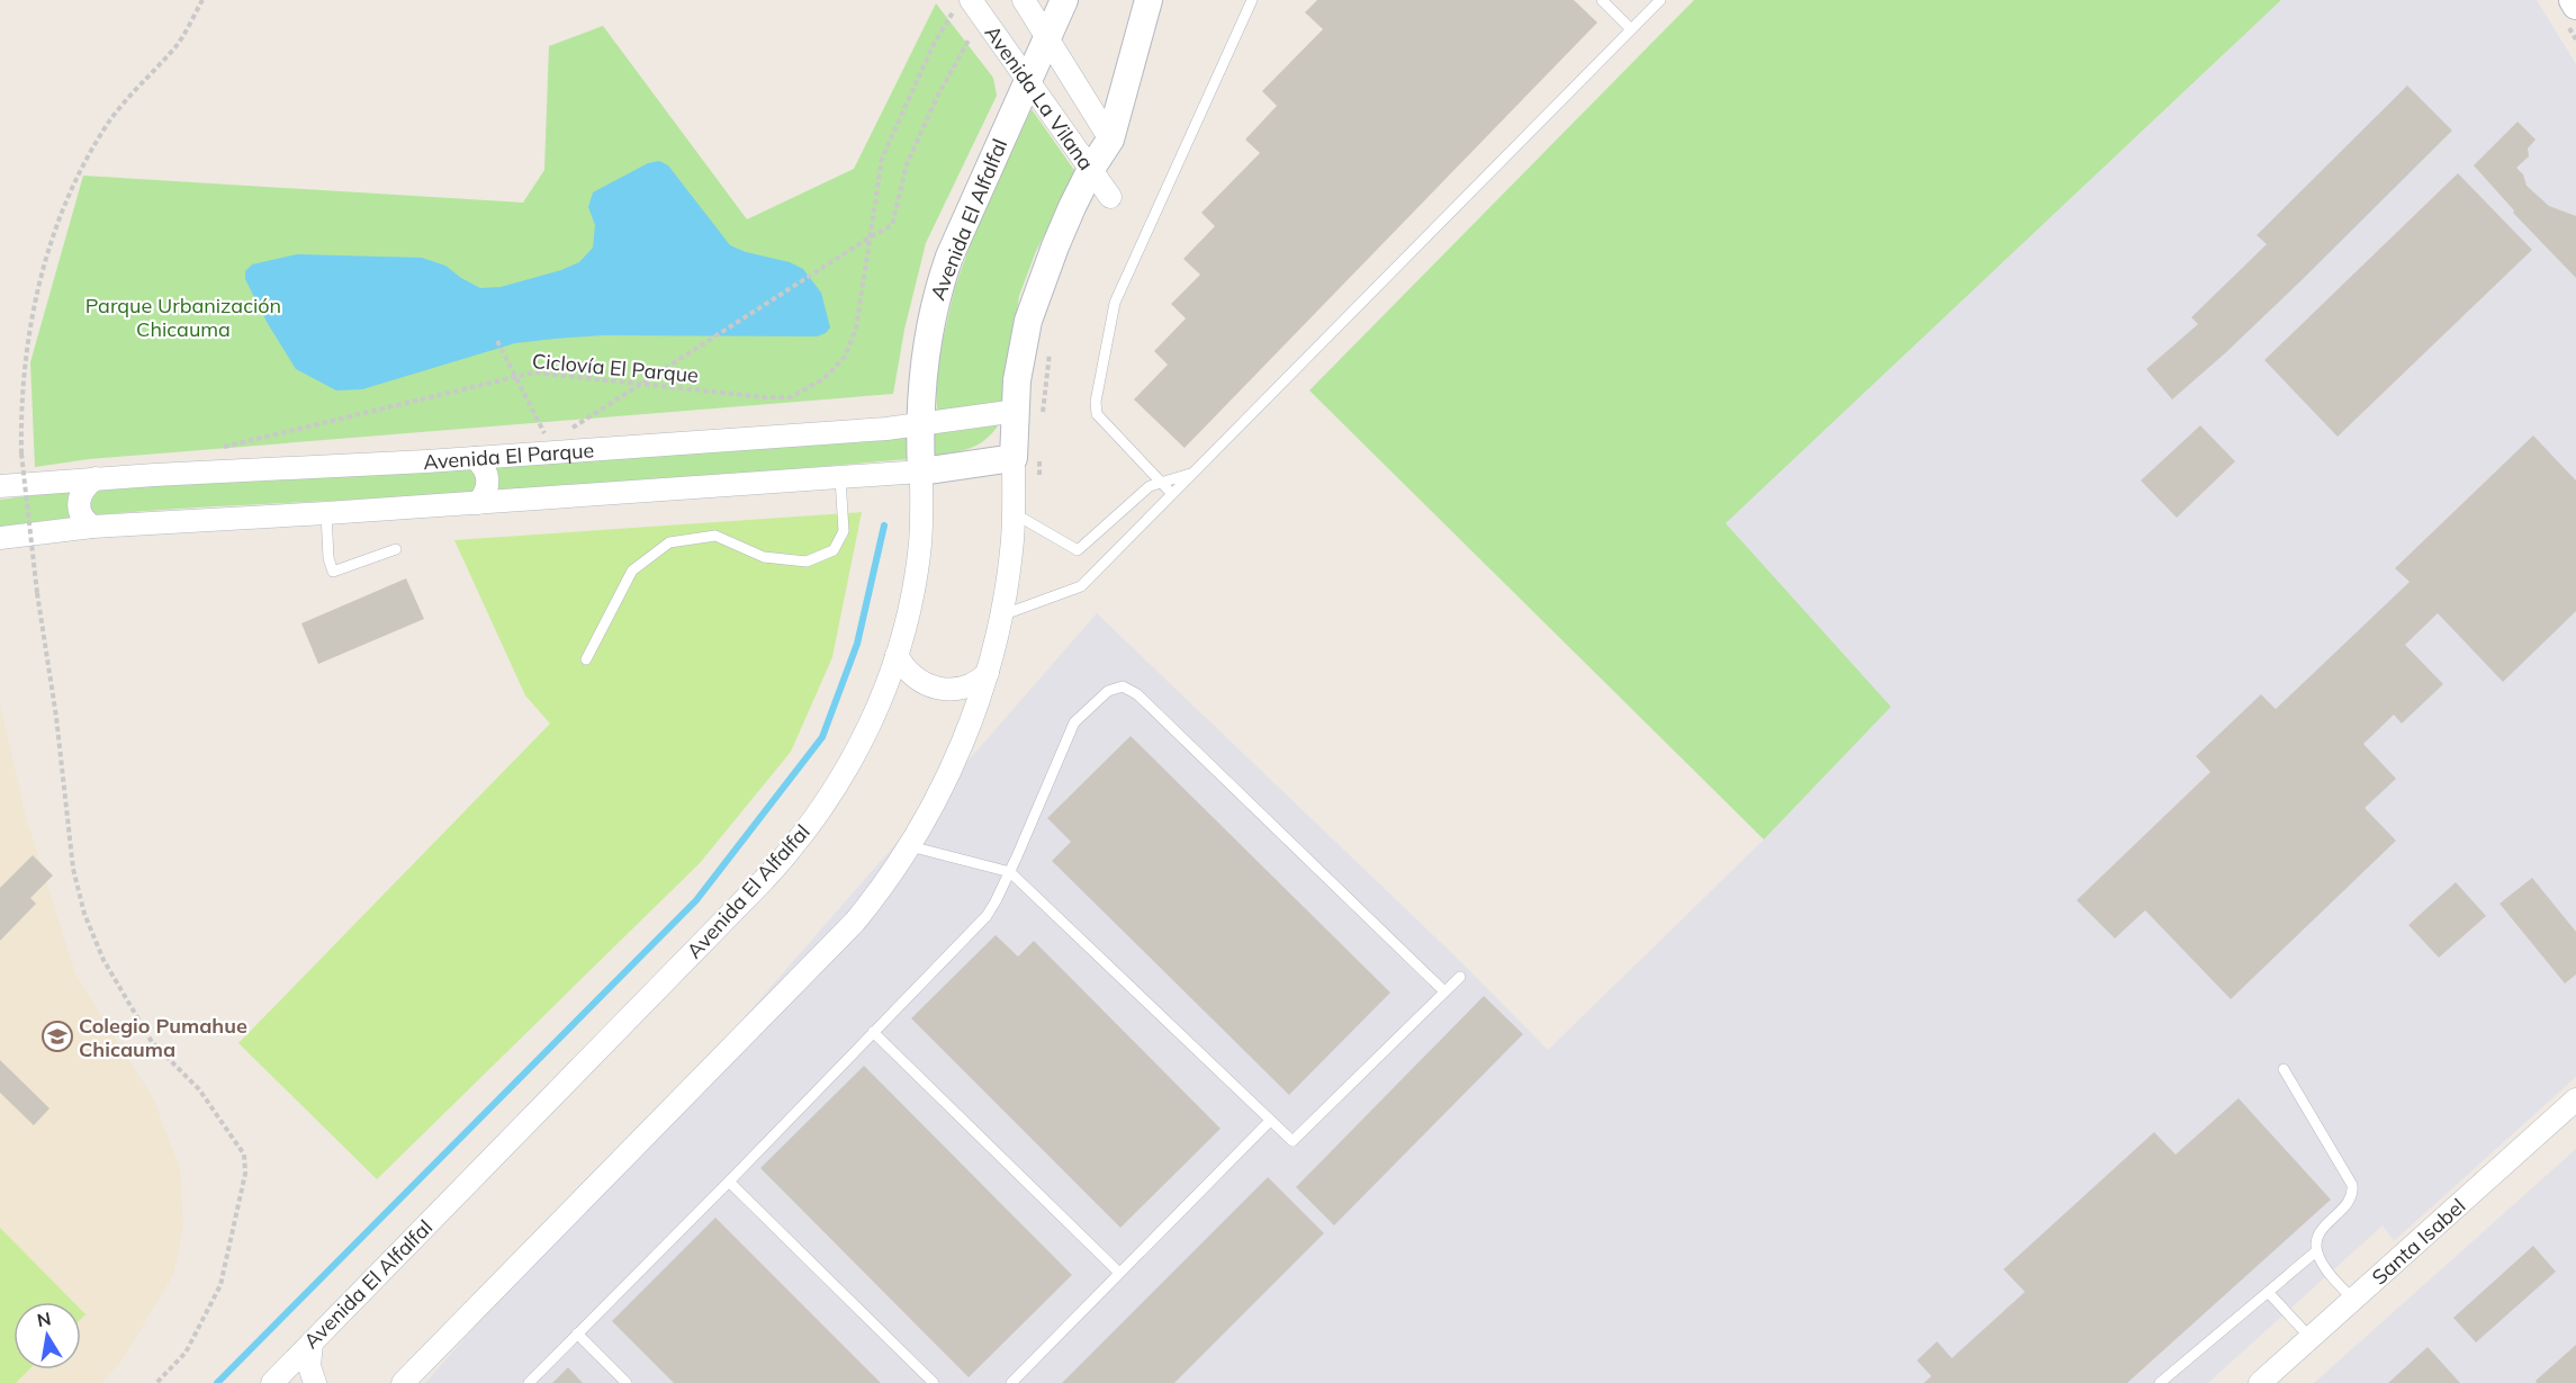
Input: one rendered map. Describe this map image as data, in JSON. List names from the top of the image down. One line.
{"streets":{"street":["Avenida La Vilana","Avenida El Alfalfal","Avenida El Parque","Santa Isabel"],"path":["Ciclovía El Parque"]},"crossings":[["Avenida La Vilana","Avenida El Alfalfal"],["Avenida La Vilana","Ciclovía El Parque"],["Avenida El Alfalfal","Avenida El Parque"]],"parks":["Parque Urbanización Chicauma"],"places":{"school or university":["Colegio Pumahue Chicauma"]},"north":"top"}
